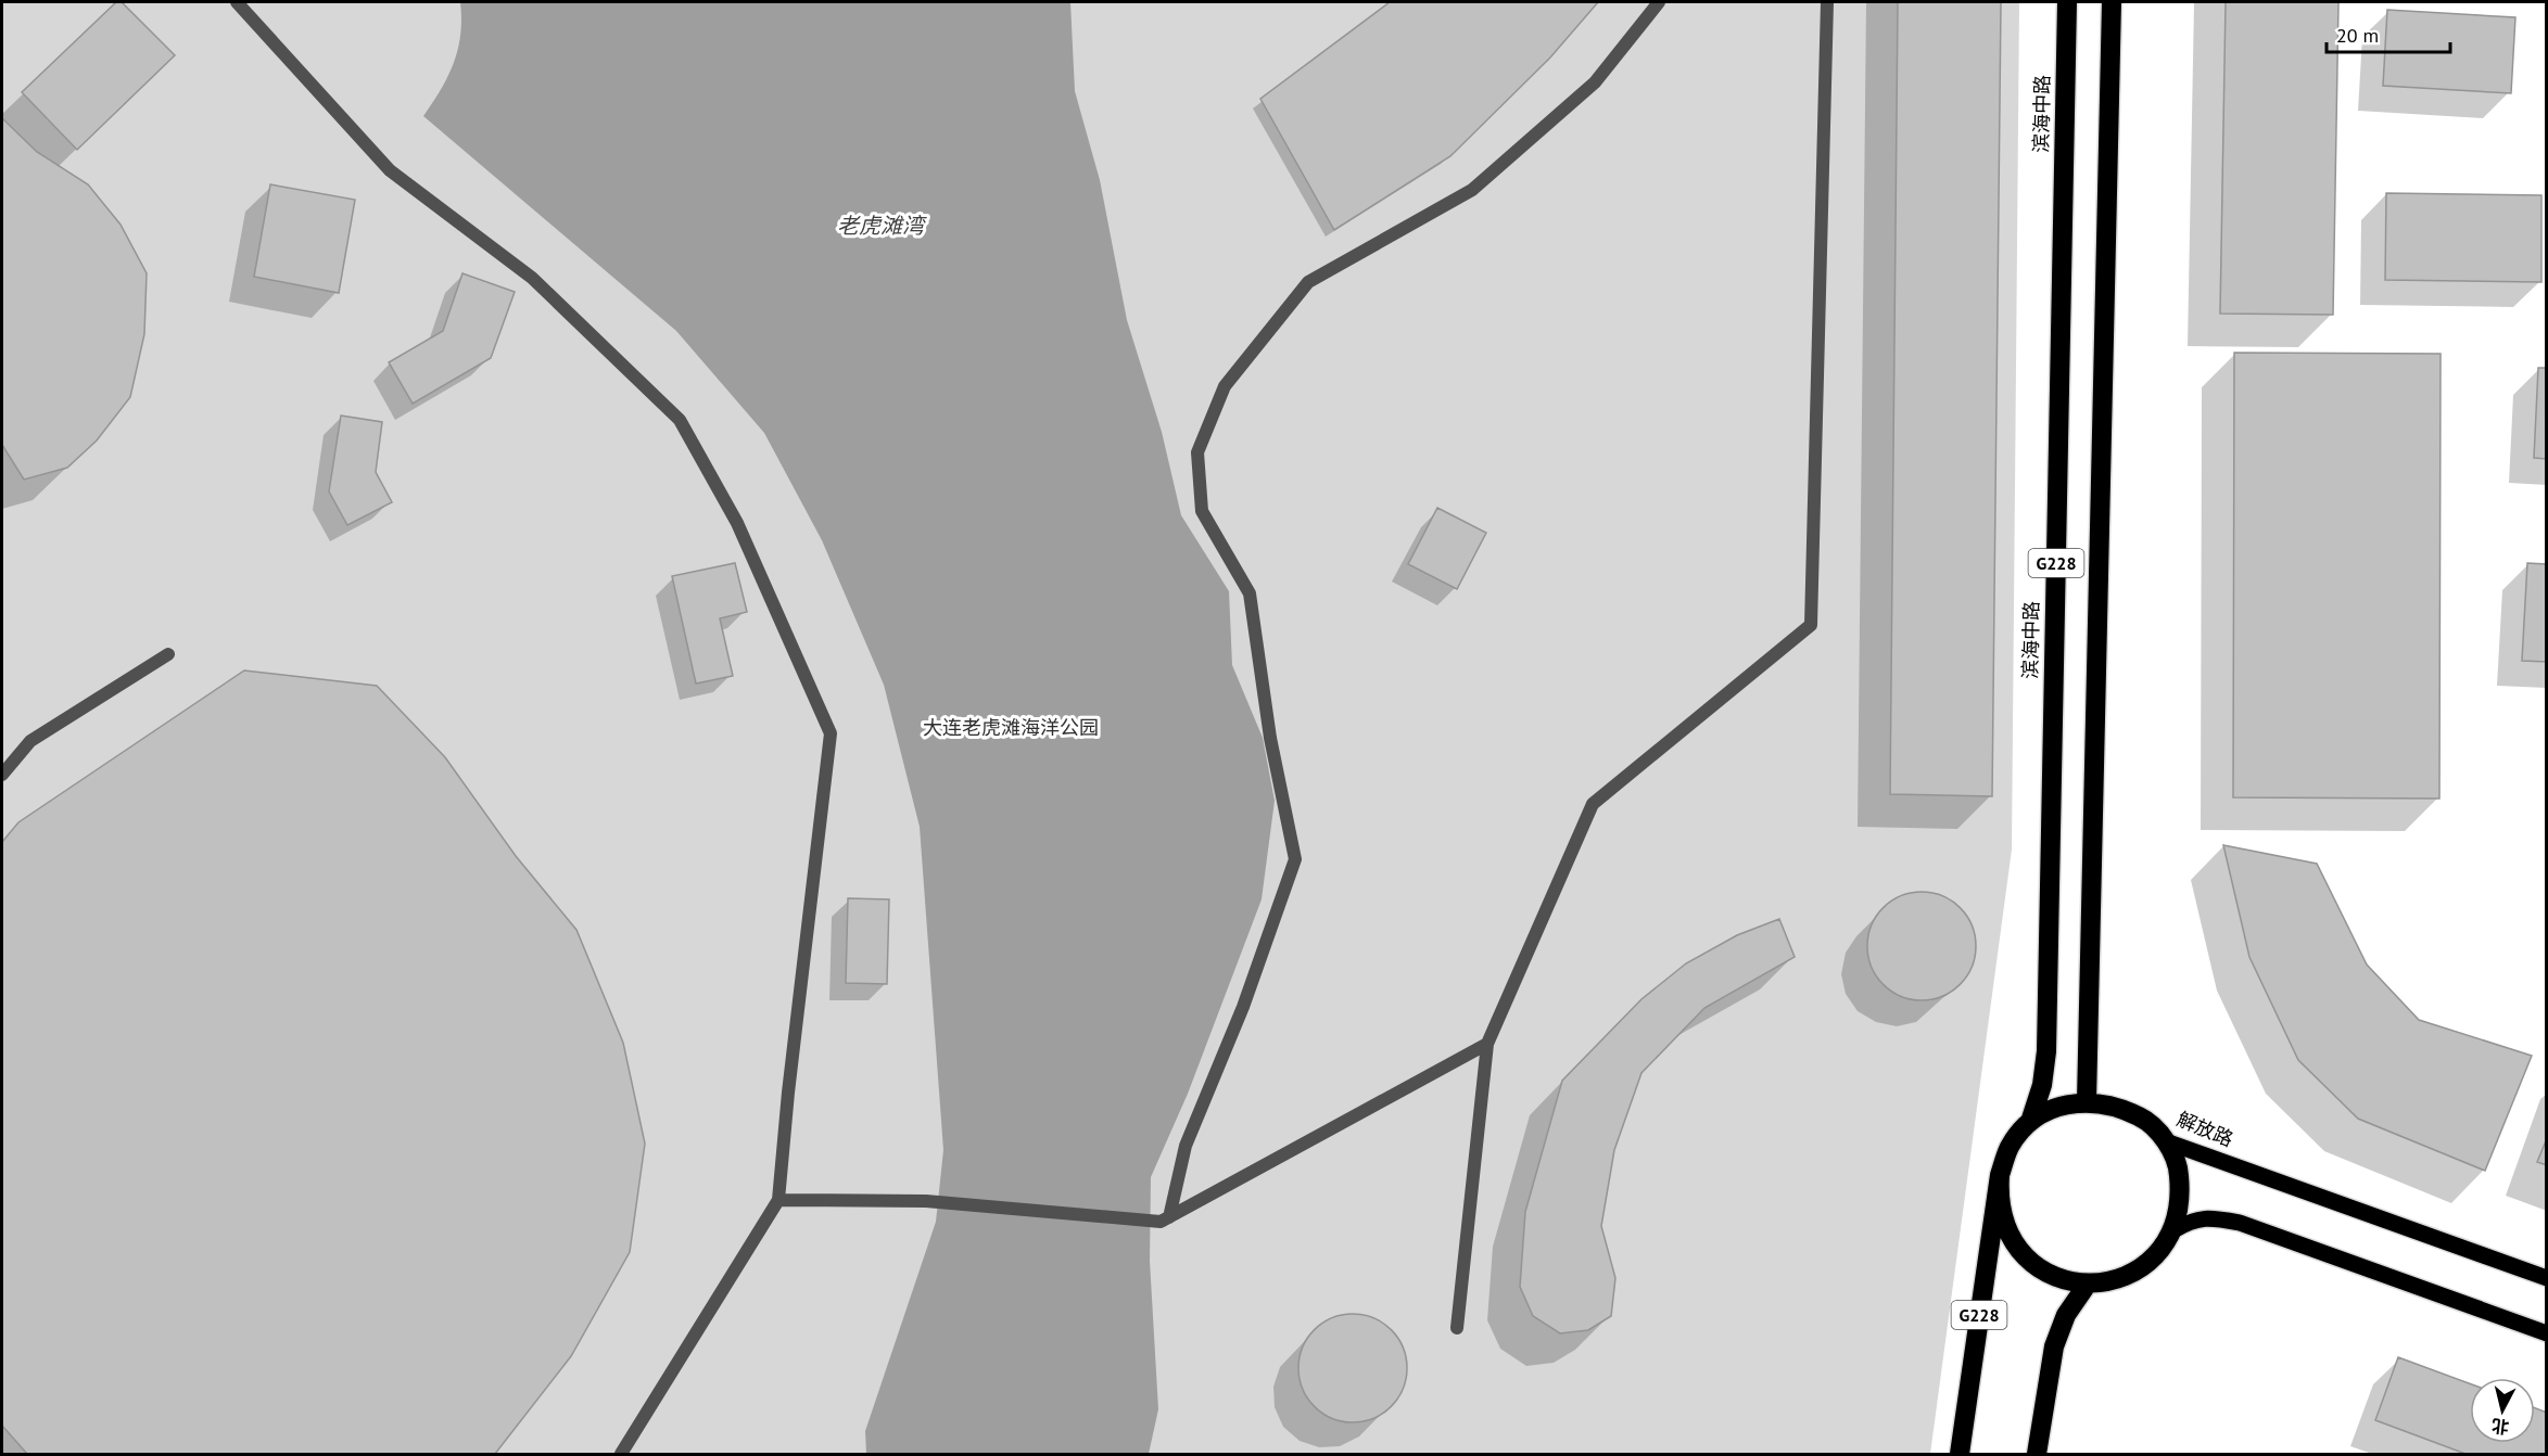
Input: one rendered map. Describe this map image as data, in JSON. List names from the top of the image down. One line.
{"streets":{"highway":["滨海中路","G228","解放路"]},"crossings":[["滨海中路","G228"],["滨海中路","解放路"],["G228","解放路"]],"water":["老虎滩湾"],"parks":["大连老虎滩海洋公园"],"scale_bar":"20 m","north":"bottom"}
